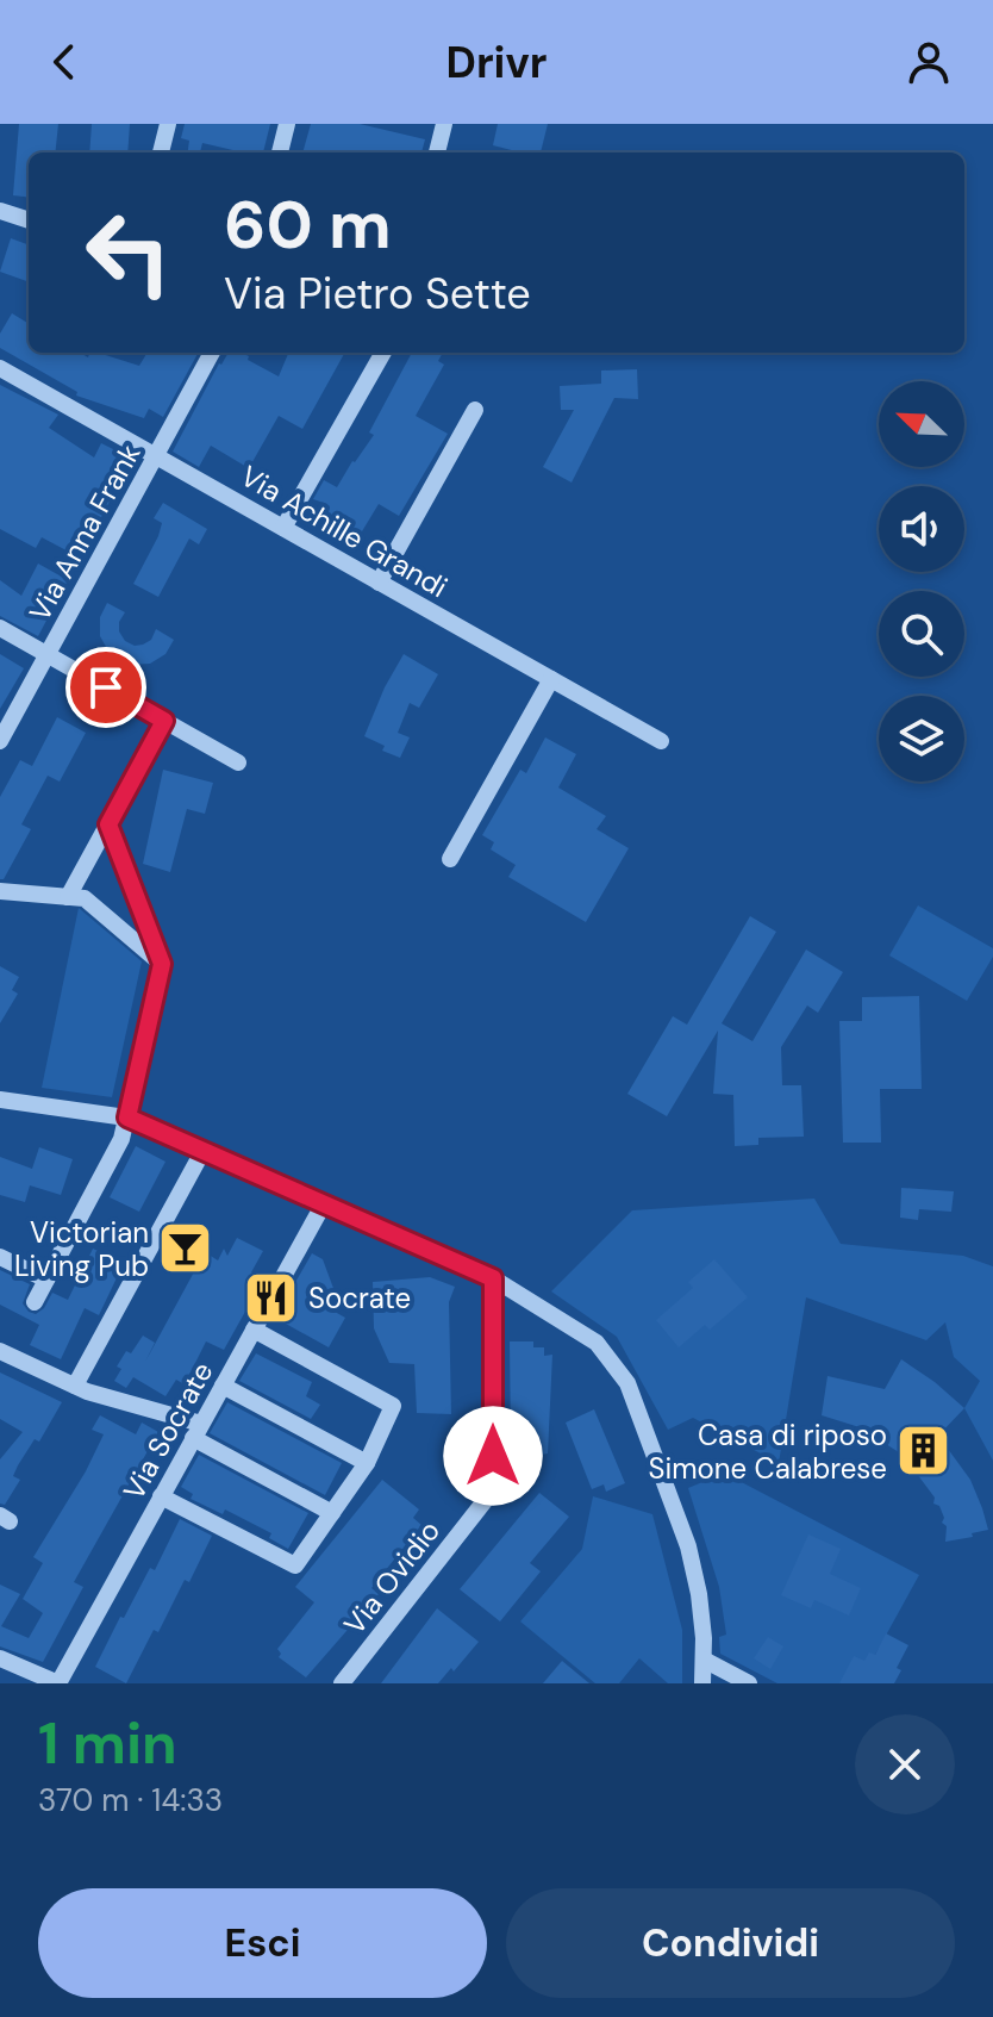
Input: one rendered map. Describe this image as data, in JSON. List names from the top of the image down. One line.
{"streets":{"street":["Via Achille Grandi","Via Anna Frank","Via Socrate","Via Ovidio"]},"crossings":[["Via Achille Grandi","Via Anna Frank"]],"places":{"bar":["Victorian Living Pub"],"restaurant":["Socrate"],"building":["Casa di riposo Simone Calabrese"]},"north":"top left","page":{"header":"Drivr","turn":["60 m","Via Pietro Sette"],"heading":["1 min","370 m · 14:33"],"buttons":["Esci","Condividi"]}}
